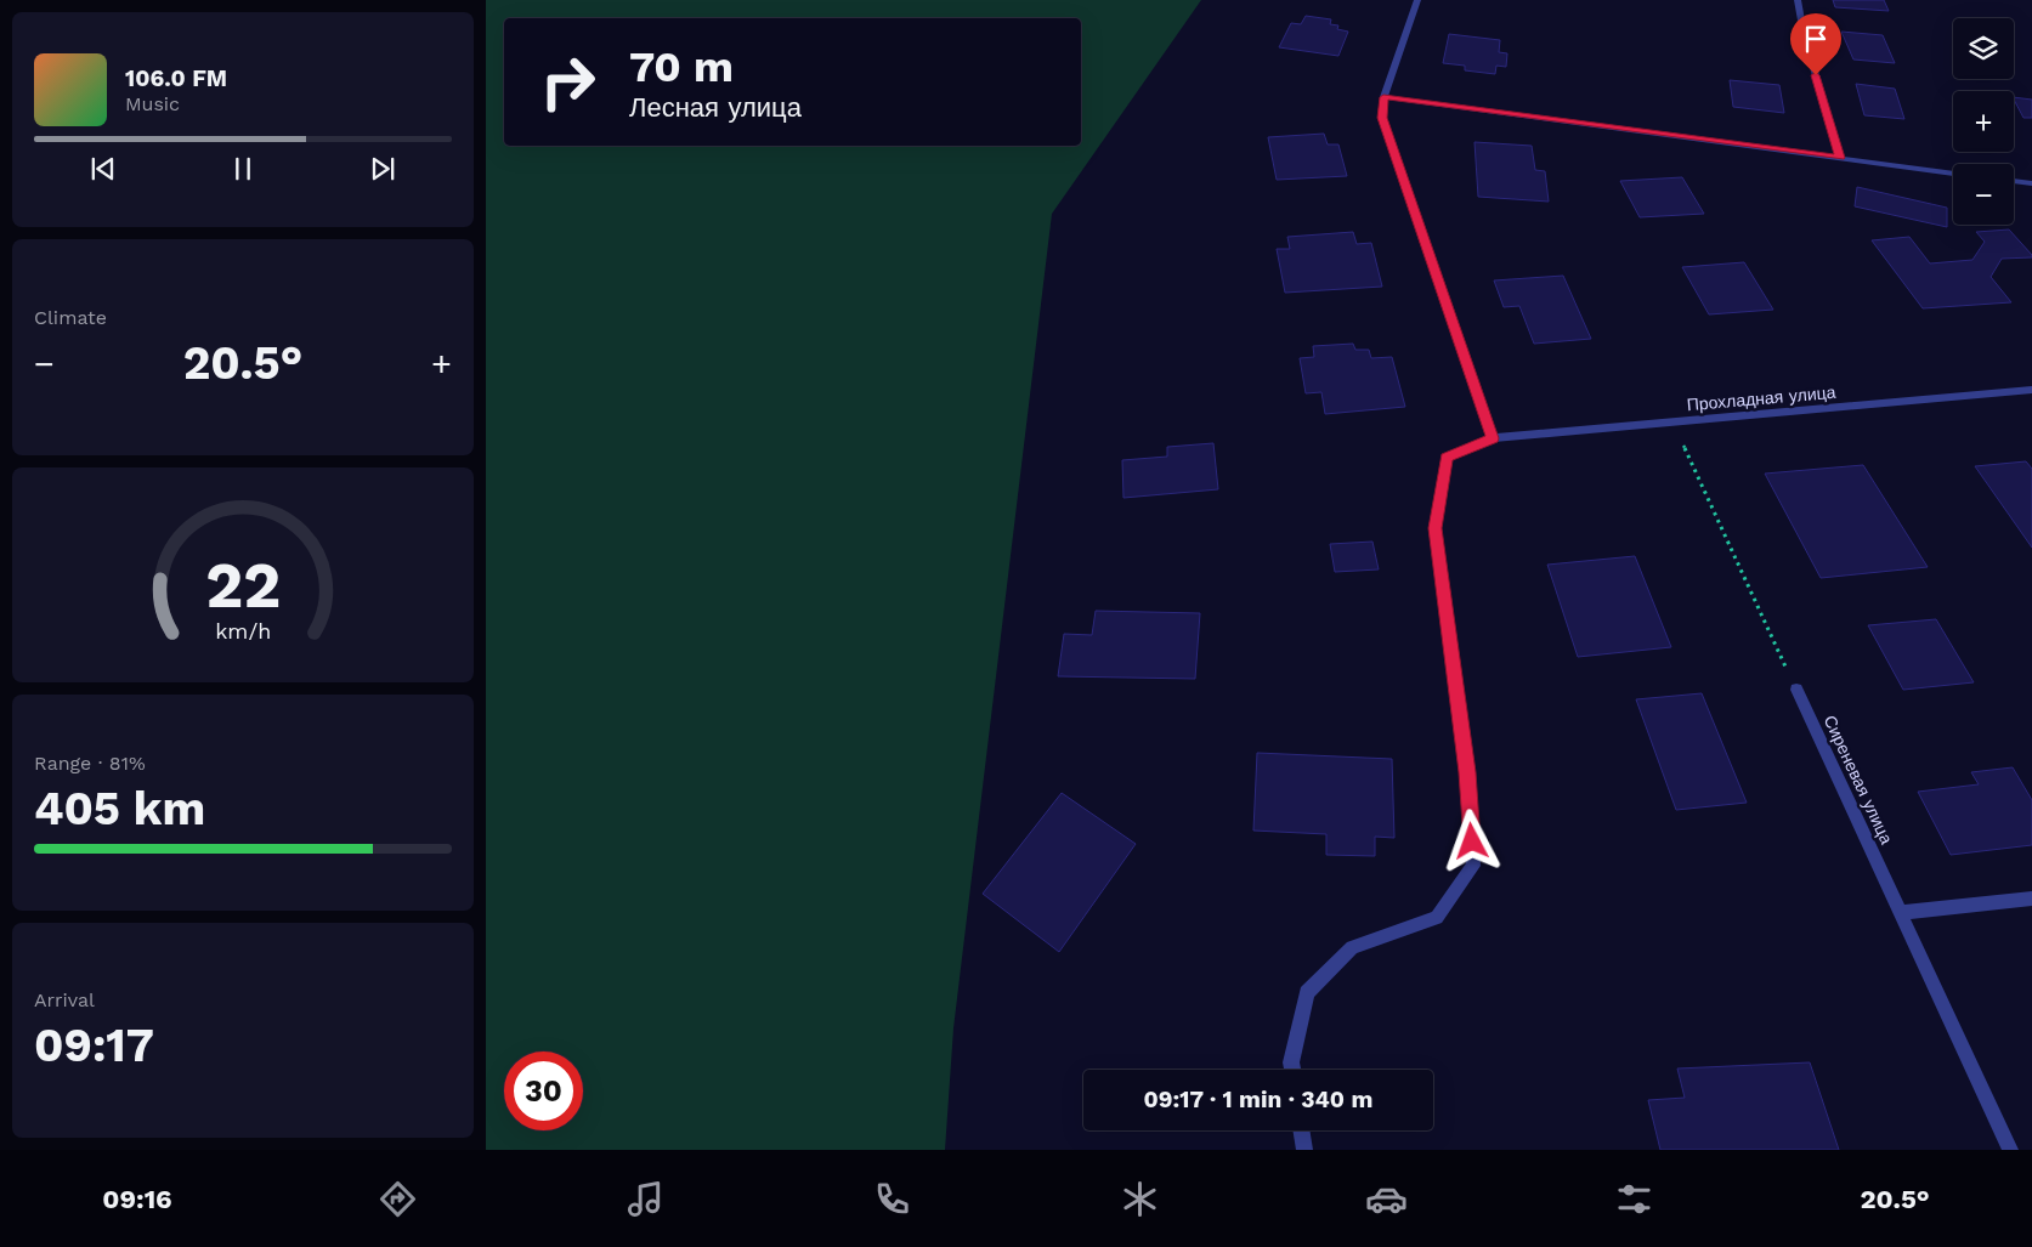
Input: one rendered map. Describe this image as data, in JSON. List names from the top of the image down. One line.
{"streets":{"street":["Прохладная улица","Сиреневая улица"]},"page":{"map_buttons":["+","−"],"turn":["70 m","Лесная улица"],"song":["106.0 FM","Music"],"tile":["Climate",["Range · 81%","405 km"],["Arrival","09:17"]],"heat":["−","20.5°","+"],"limit":"30","trip":"09:17 · 1 min · 340 m","tabs":["09:16","20.5°"],"gauge":["22","km/h"]}}
